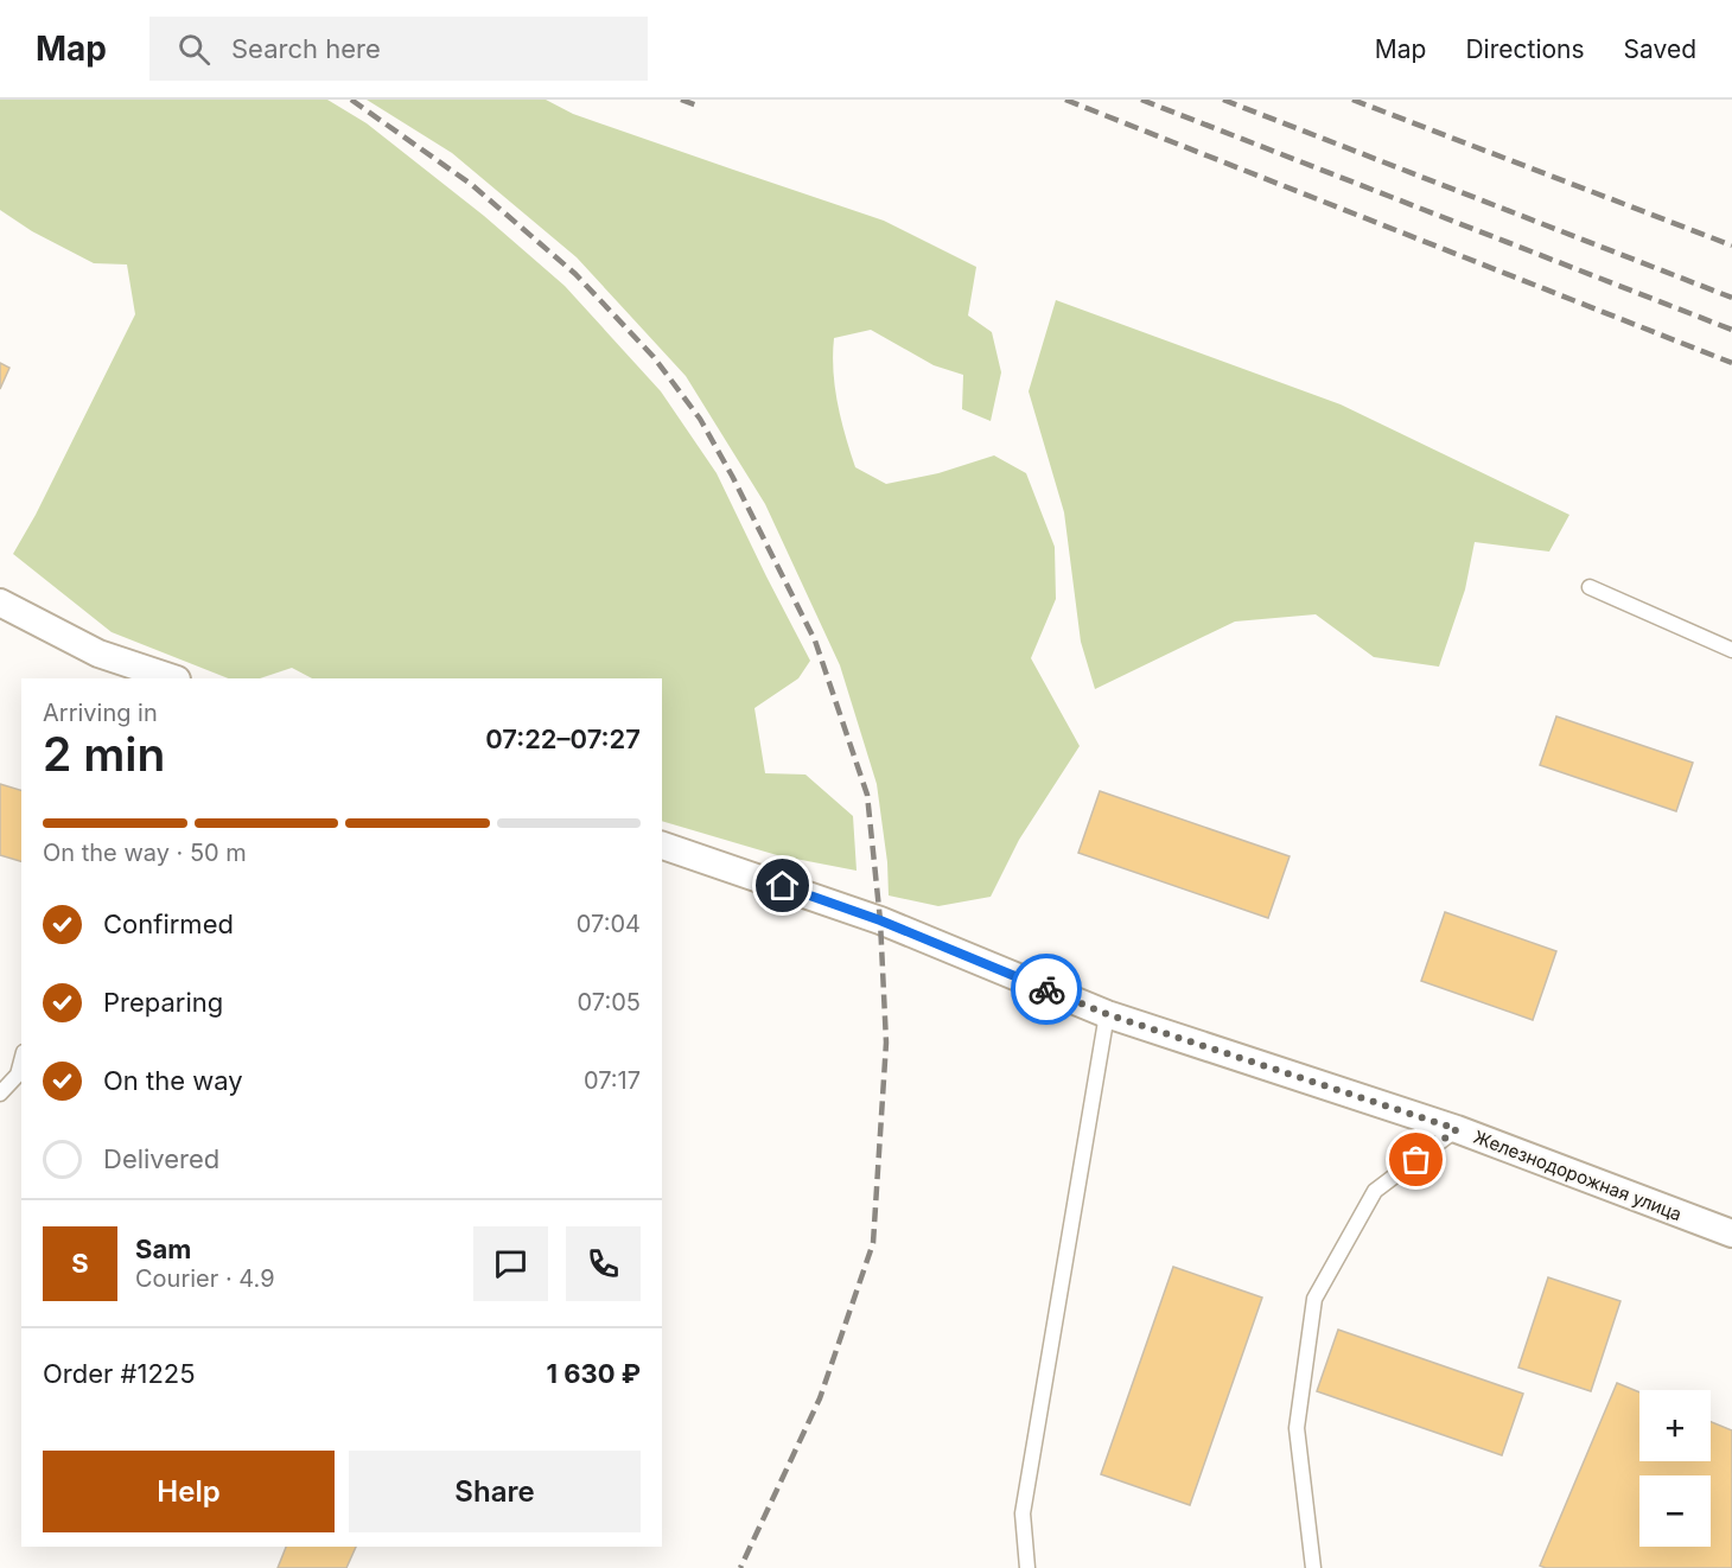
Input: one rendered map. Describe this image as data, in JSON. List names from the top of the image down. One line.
{"streets":{"street":["Железнодорожная улица"]},"page":{"header":"Map","search":"Search here","nav":["Map","Directions","Saved"],"heading":["2 min","Arriving in","07:22–07:27"],"panel":["Sam","Courier · 4.9","Order #1225","1 630 ₽"],"bar":"On the way · 50 m","list":[["Confirmed","07:04"],["Preparing","07:05"],["On the way","07:17"],"Delivered"],"round":"S","map_buttons":["+","−"],"buttons":["Help","Share"]}}
